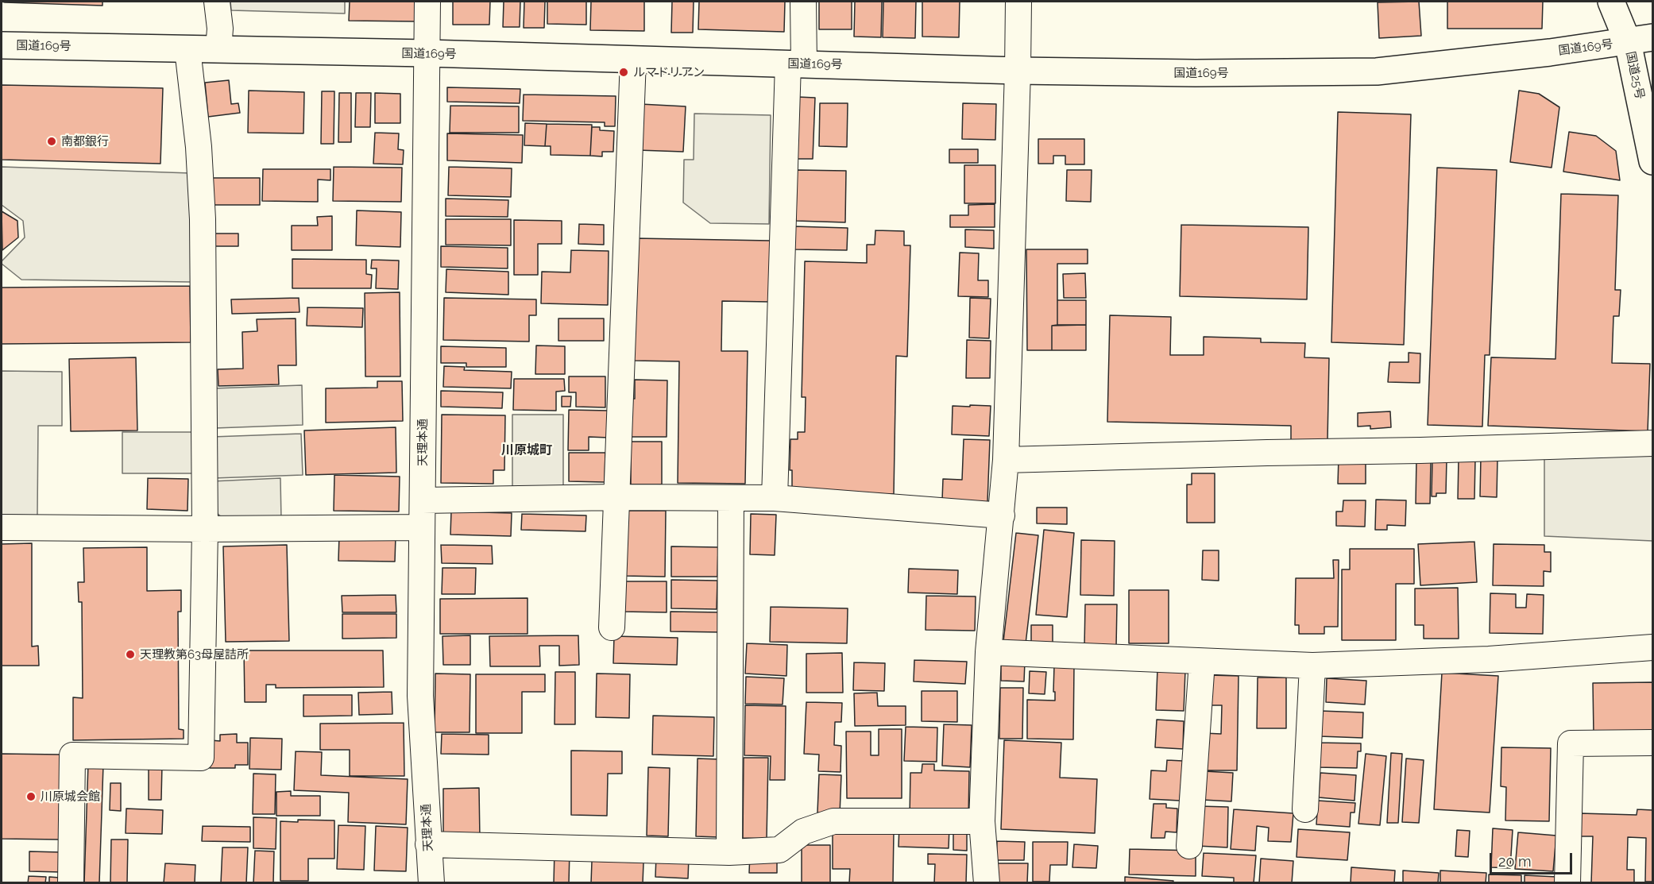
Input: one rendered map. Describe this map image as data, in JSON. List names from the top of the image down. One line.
{"streets":{"main road":["国道169号","国道25号"],"street":["天理本通"]},"crossings":[["国道169号","国道25号"],["国道169号","天理本通"]],"districts":["川原城町"],"places":["ルマドリアン","南都銀行","天理教第63母屋詰所","川原城会館"],"scale_bar":"20 m"}
